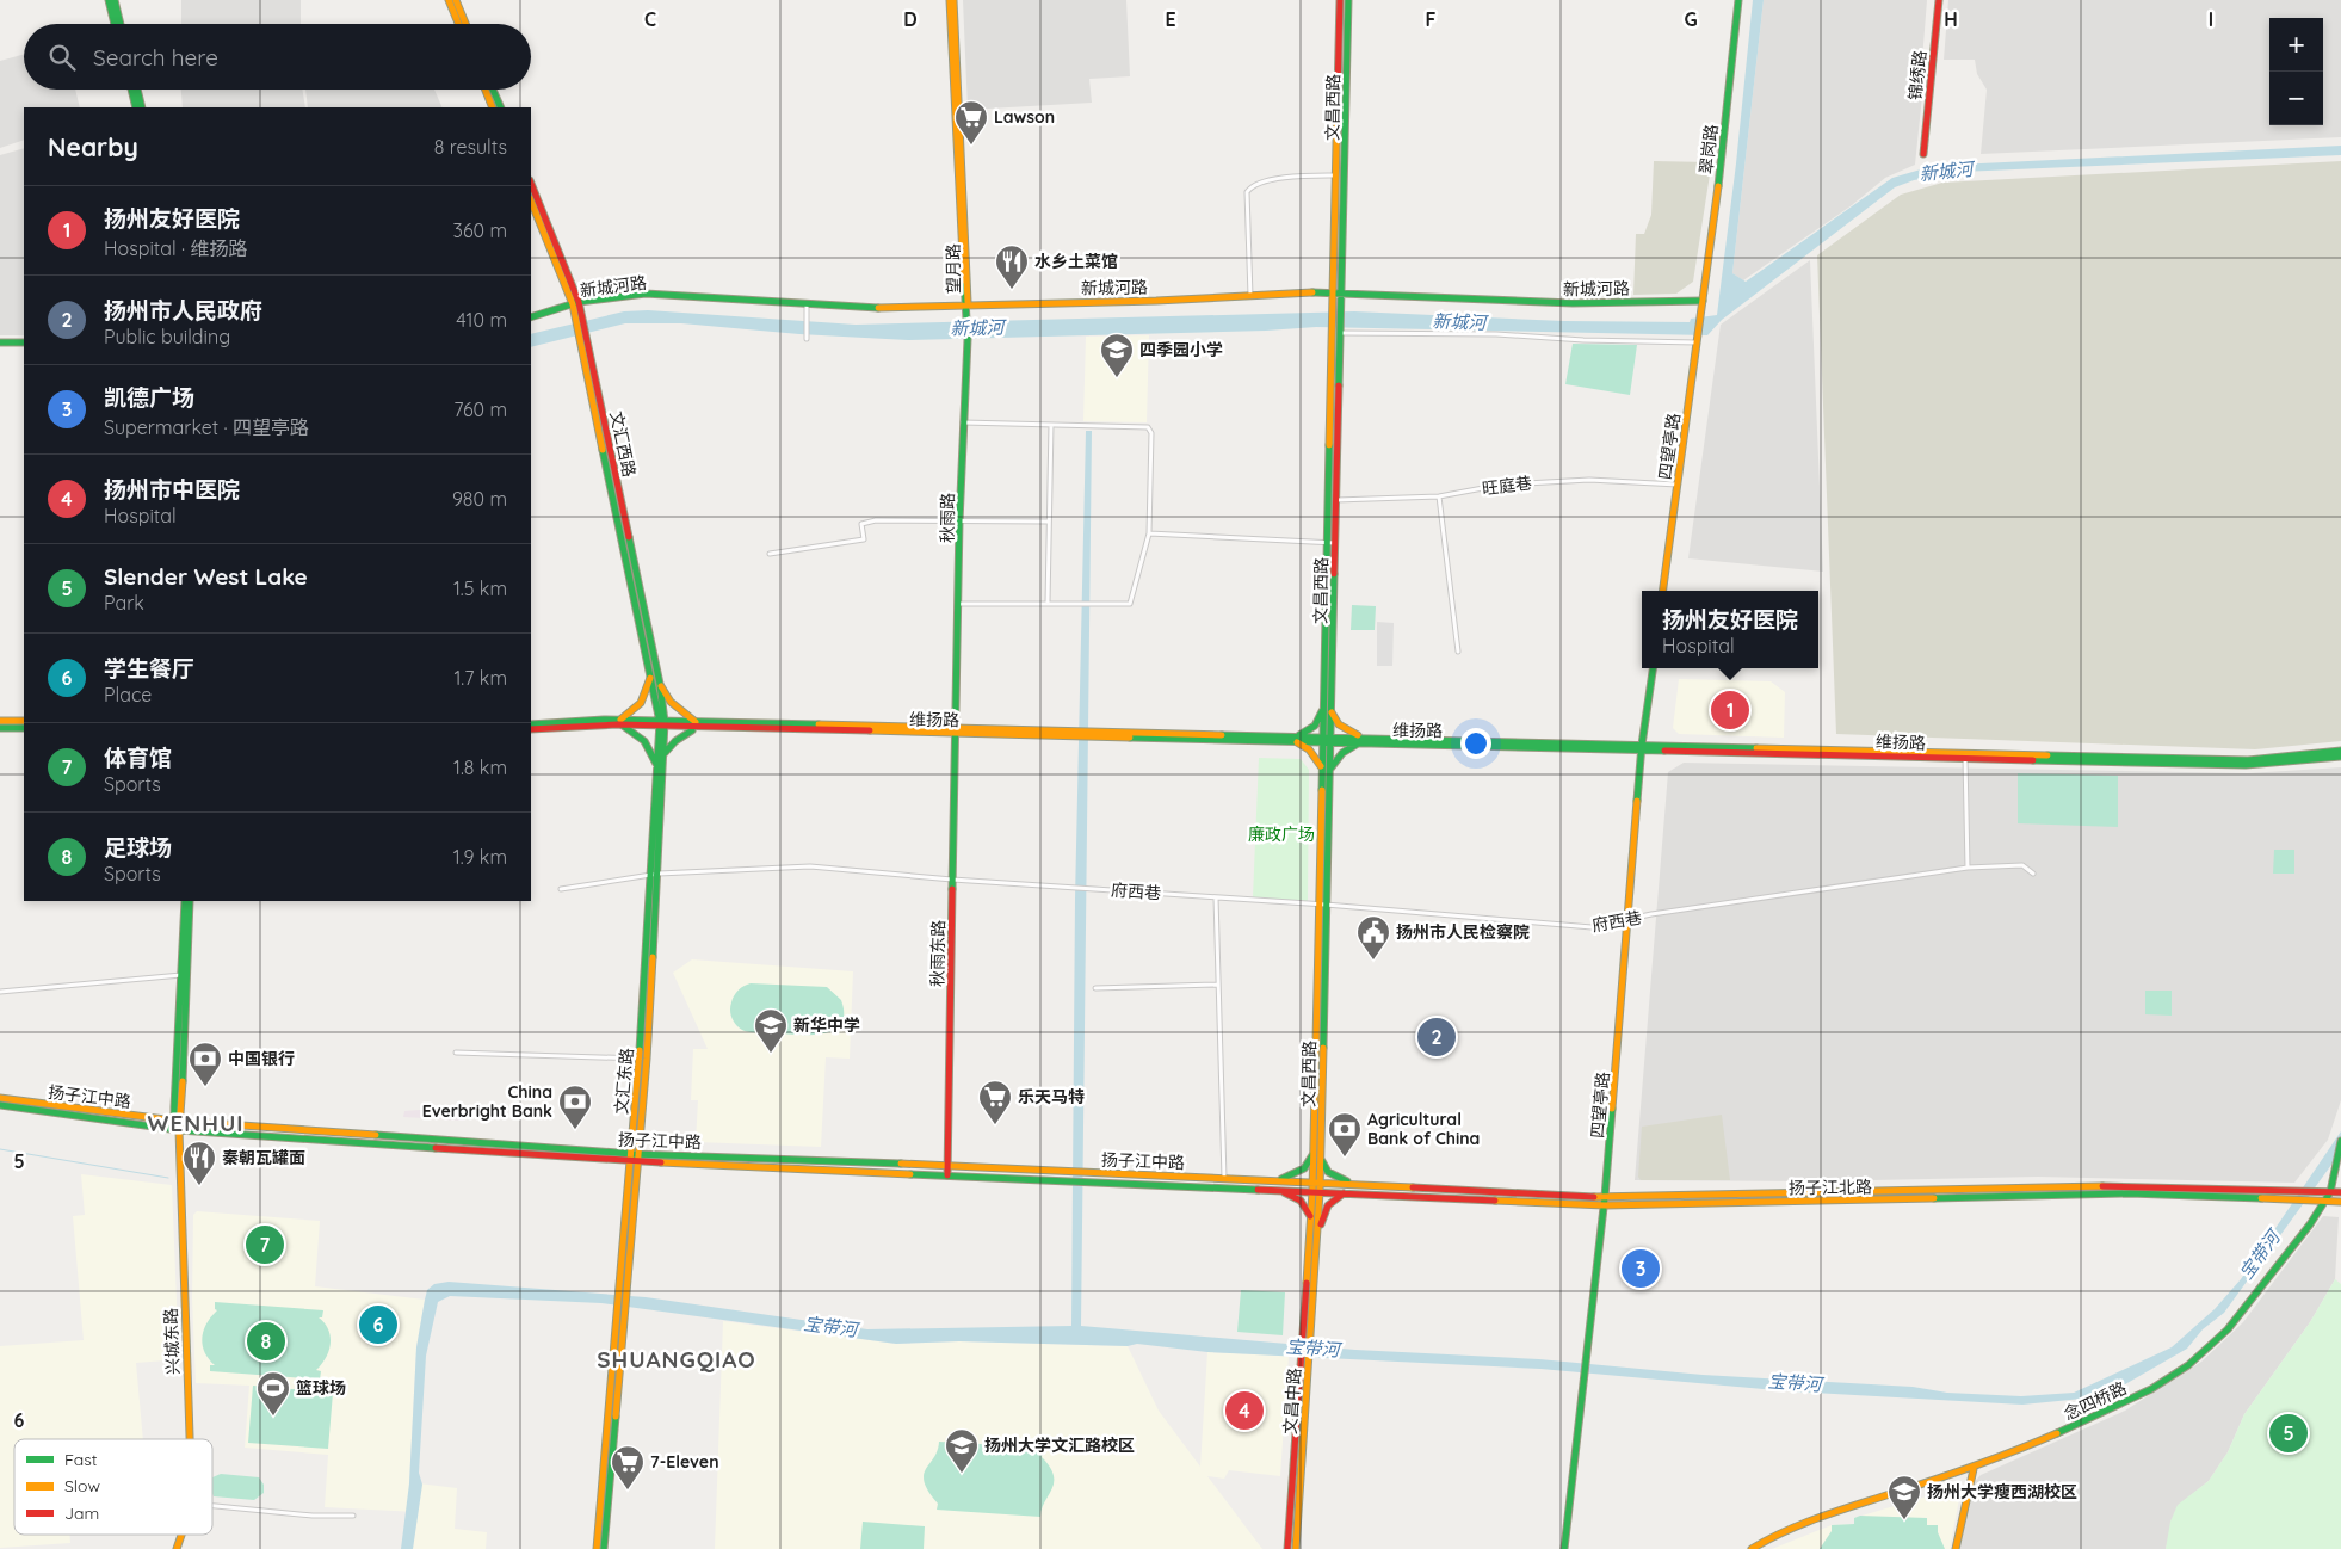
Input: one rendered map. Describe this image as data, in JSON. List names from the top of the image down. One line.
{"streets":{"main road":["锦绣路","文昌西路","翠岗路","望月路","新城河路","文汇西路","四望亭路","秋雨路","维扬路","秋雨东路","文汇东路","扬子江中路","扬子江北路","兴城东路","文昌中路","念四桥路"],"street":["旺庭巷","府西巷"]},"crossings":[["文昌西路","新城河路"],["文昌西路","旺庭巷"],["文昌西路","维扬路"],["文昌西路","府西巷"],["文昌西路","扬子江中路"],["文昌西路","扬子江北路"],["文昌西路","文昌中路"],["翠岗路","新城河路"],["翠岗路","四望亭路"],["望月路","新城河路"],["望月路","秋雨路"],["新城河路","文汇西路"],["新城河路","四望亭路"],["新城河路","秋雨路"],["文汇西路","维扬路"],["文汇西路","文汇东路"],["四望亭路","旺庭巷"],["四望亭路","维扬路"],["四望亭路","府西巷"],["四望亭路","扬子江北路"],["秋雨路","维扬路"],["秋雨路","秋雨东路"],["维扬路","秋雨东路"],["维扬路","文汇东路"],["府西巷","秋雨东路"],["府西巷","文汇东路"],["秋雨东路","扬子江中路"],["文汇东路","扬子江中路"],["扬子江中路","扬子江北路"],["扬子江中路","兴城东路"],["扬子江中路","文昌中路"],["扬子江北路","文昌中路"],["扬子江北路","念四桥路"]],"districts":["WENHUI","SHUANGQIAO"],"water":["新城河","宝带河"],"parks":["廉政广场"],"places":{"supermarket":["Lawson","乐天马特","7-Eleven"],"restaurant":["水乡土菜馆","秦朝瓦罐面"],"school or university":["四季园小学","新华中学","扬州大学文汇路校区","扬州大学瘦西湖校区"],"public building":["扬州市人民检察院"],"bank":["中国银行","China Everbright Bank","Agricultural Bank of China"],"sports":["篮球场"]},"legend":["Fast","Slow","Jam"],"page":{"map_buttons":["+","−"],"search":"Search here","heading":["Nearby","8 results"],"list":[{"mark":"1","name":"扬州友好医院","note":"Hospital · 维扬路","value":"360 m"},{"mark":"2","name":"扬州市人民政府","note":"Public building","value":"410 m"},{"mark":"3","name":"凯德广场","note":"Supermarket · 四望亭路","value":"760 m"},{"mark":"4","name":"扬州市中医院","note":"Hospital","value":"980 m"},{"mark":"5","name":"Slender West Lake","note":"Park","value":"1.5 km"},{"mark":"6","name":"学生餐厅","note":"Place","value":"1.7 km"},{"mark":"7","name":"体育馆","note":"Sports","value":"1.8 km"},{"mark":"8","name":"足球场","note":"Sports","value":"1.9 km"}],"popup":["扬州友好医院","Hospital"],"pins":["1","2","7","3","6","8","4","5"]},"grid":{"columns":["C","D","E","F","G","H","I"],"rows":["5","6"]}}
